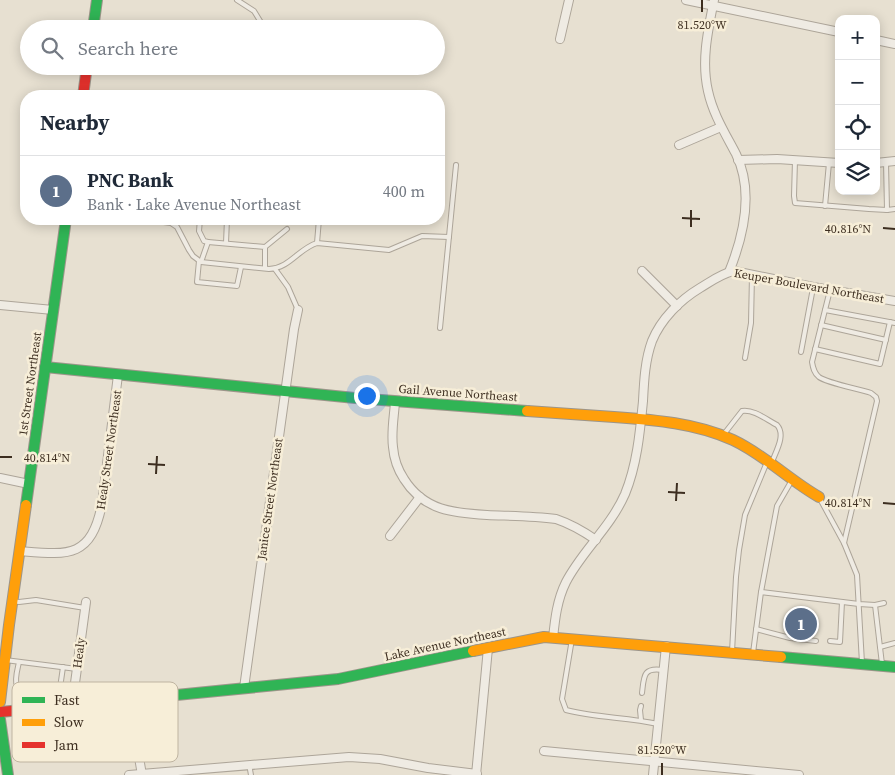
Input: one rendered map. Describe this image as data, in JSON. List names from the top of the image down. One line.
{"streets":{"street":["Keuper Boulevard Northeast","1st Street Northeast","Gail Avenue Northeast","Healy Street Northeast","Janice Street Northeast","Lake Avenue Northeast","Healy"]},"crossings":[["Keuper Boulevard Northeast","Gail Avenue Northeast"],["Keuper Boulevard Northeast","Lake Avenue Northeast"],["1st Street Northeast","Gail Avenue Northeast"],["1st Street Northeast","Healy Street Northeast"],["Gail Avenue Northeast","Healy Street Northeast"],["Gail Avenue Northeast","Janice Street Northeast"],["Janice Street Northeast","Lake Avenue Northeast"]],"legend":["Fast","Slow","Jam"],"page":{"map_buttons":["+","−"],"search":"Search here","heading":"Nearby","list":[{"mark":"1","name":"PNC Bank","note":"Bank · Lake Avenue Northeast","value":"400 m"}],"pins":"1"},"coordinates":["81.520°W","40.816°N","40.814°N"]}
